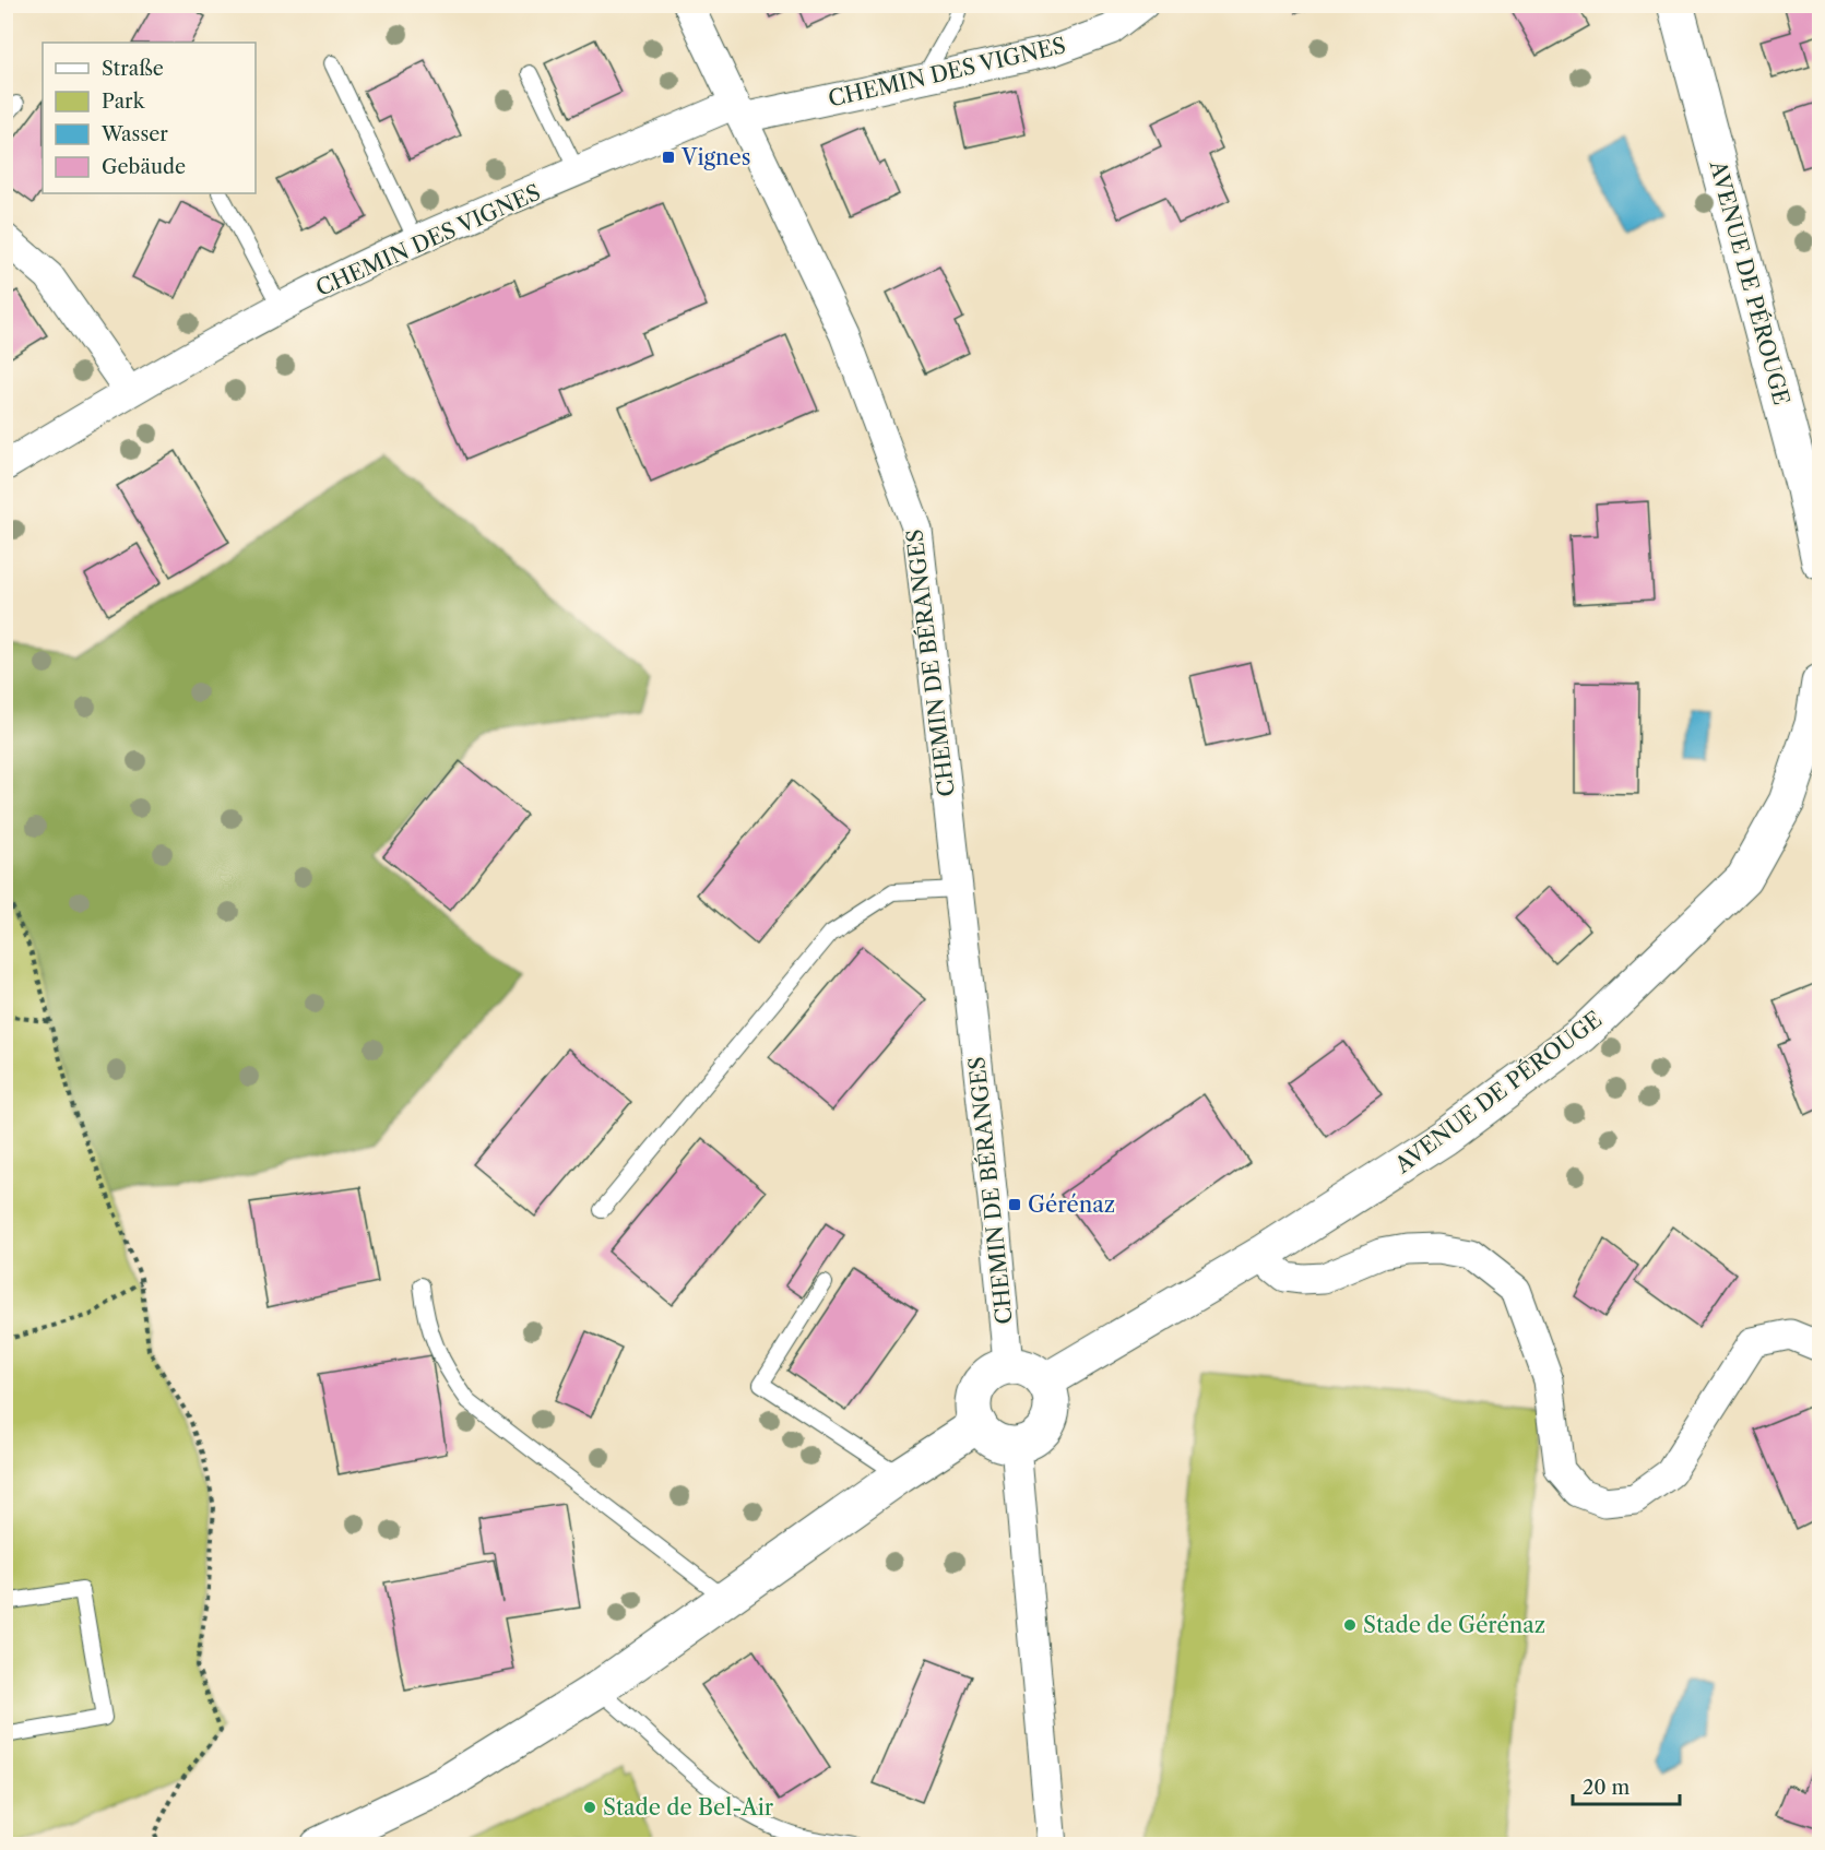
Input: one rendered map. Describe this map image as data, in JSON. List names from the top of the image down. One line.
{"streets":{"street":["CHEMIN DES VIGNES","AVENUE DE PÉROUGE","CHEMIN DE BÉRANGES"]},"crossings":[["CHEMIN DES VIGNES","CHEMIN DE BÉRANGES"],["AVENUE DE PÉROUGE","CHEMIN DE BÉRANGES"]],"places":{"transit":["Vignes","Gérénaz"],"other":["Stade de Gérénaz","Stade de Bel-Air"]},"legend":["Straße","Park","Wasser","Gebäude"],"scale_bar":"20 m"}
